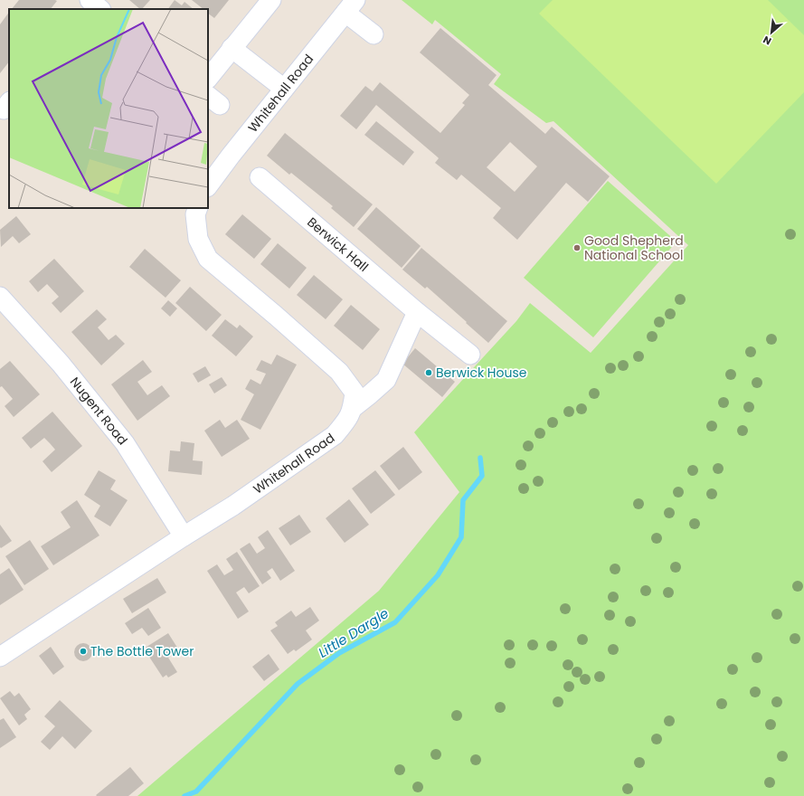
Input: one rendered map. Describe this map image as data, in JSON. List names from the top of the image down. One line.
{"streets":{"street":["Whitehall Road","Berwick Hall","Nugent Road"]},"crossings":[["Whitehall Road","Nugent Road"]],"water":["Little Dargle"],"places":["Good Shepherd National School","Berwick House","The Bottle Tower"],"north":"bottom left"}
